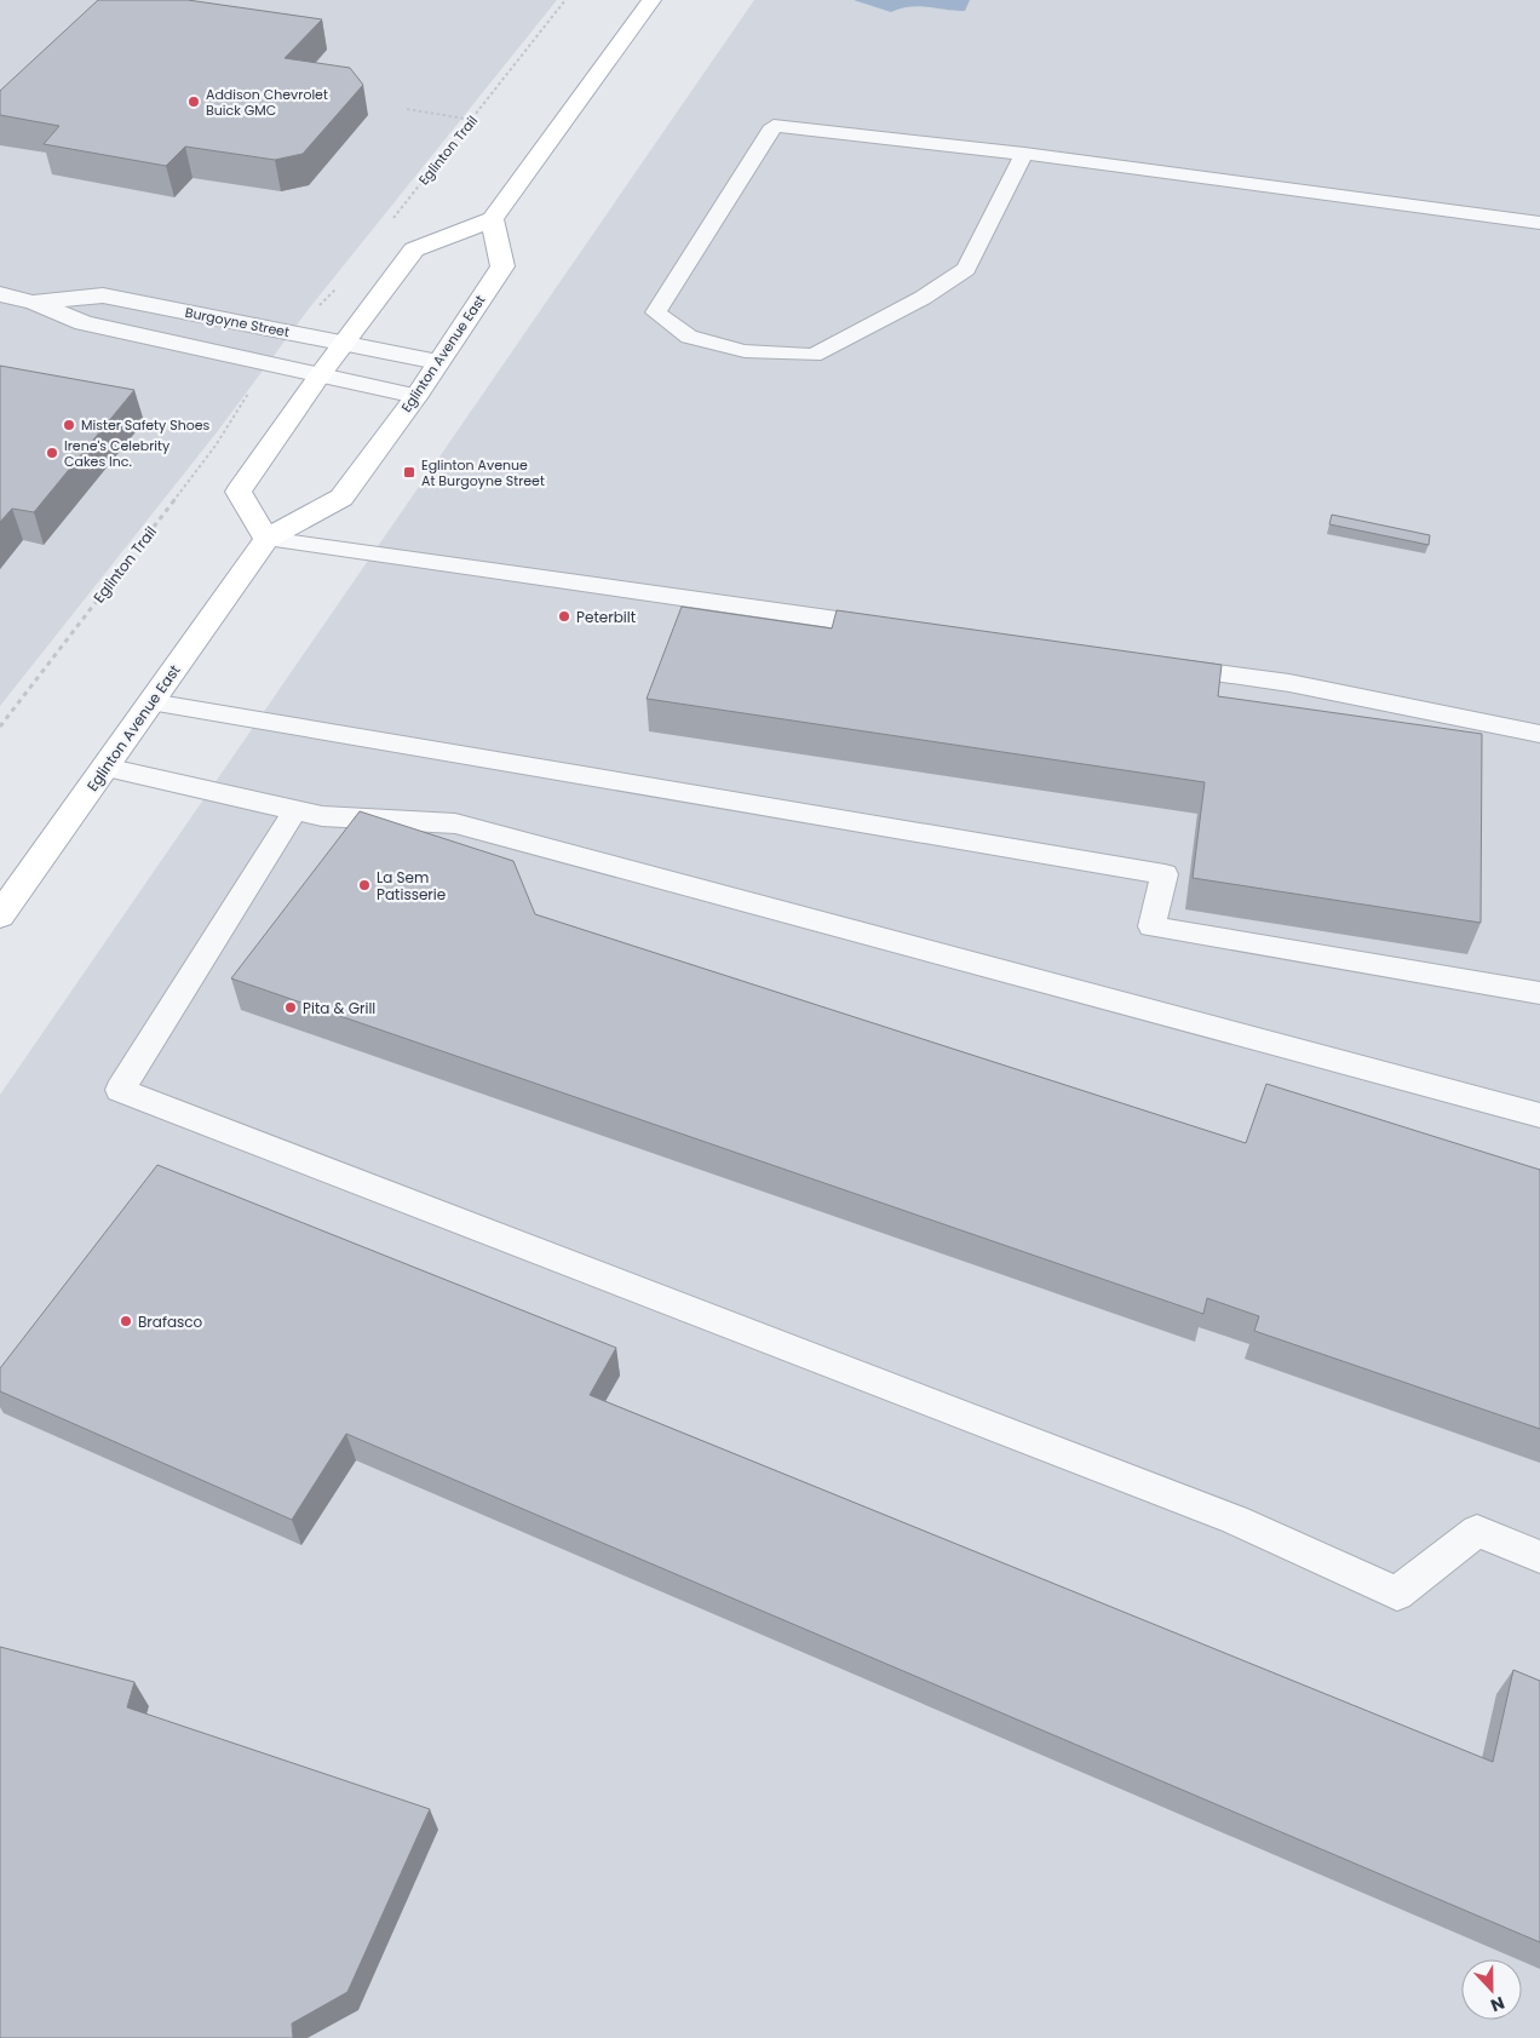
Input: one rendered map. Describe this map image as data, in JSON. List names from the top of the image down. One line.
{"streets":{"main road":["Eglinton Avenue East"],"street":["Burgoyne Street"],"path":["Eglinton Trail"]},"crossings":[["Burgoyne Street","Eglinton Avenue East"]],"places":{"other":["Addison Chevrolet Buick GMC","Mister Safety Shoes","Irene's Celebrity Cakes Inc.","Peterbilt","La Sem Patisserie","Pita & Grill","Brafasco"],"transit":["Eglinton Avenue At Burgoyne Street"]},"north":"bottom"}
